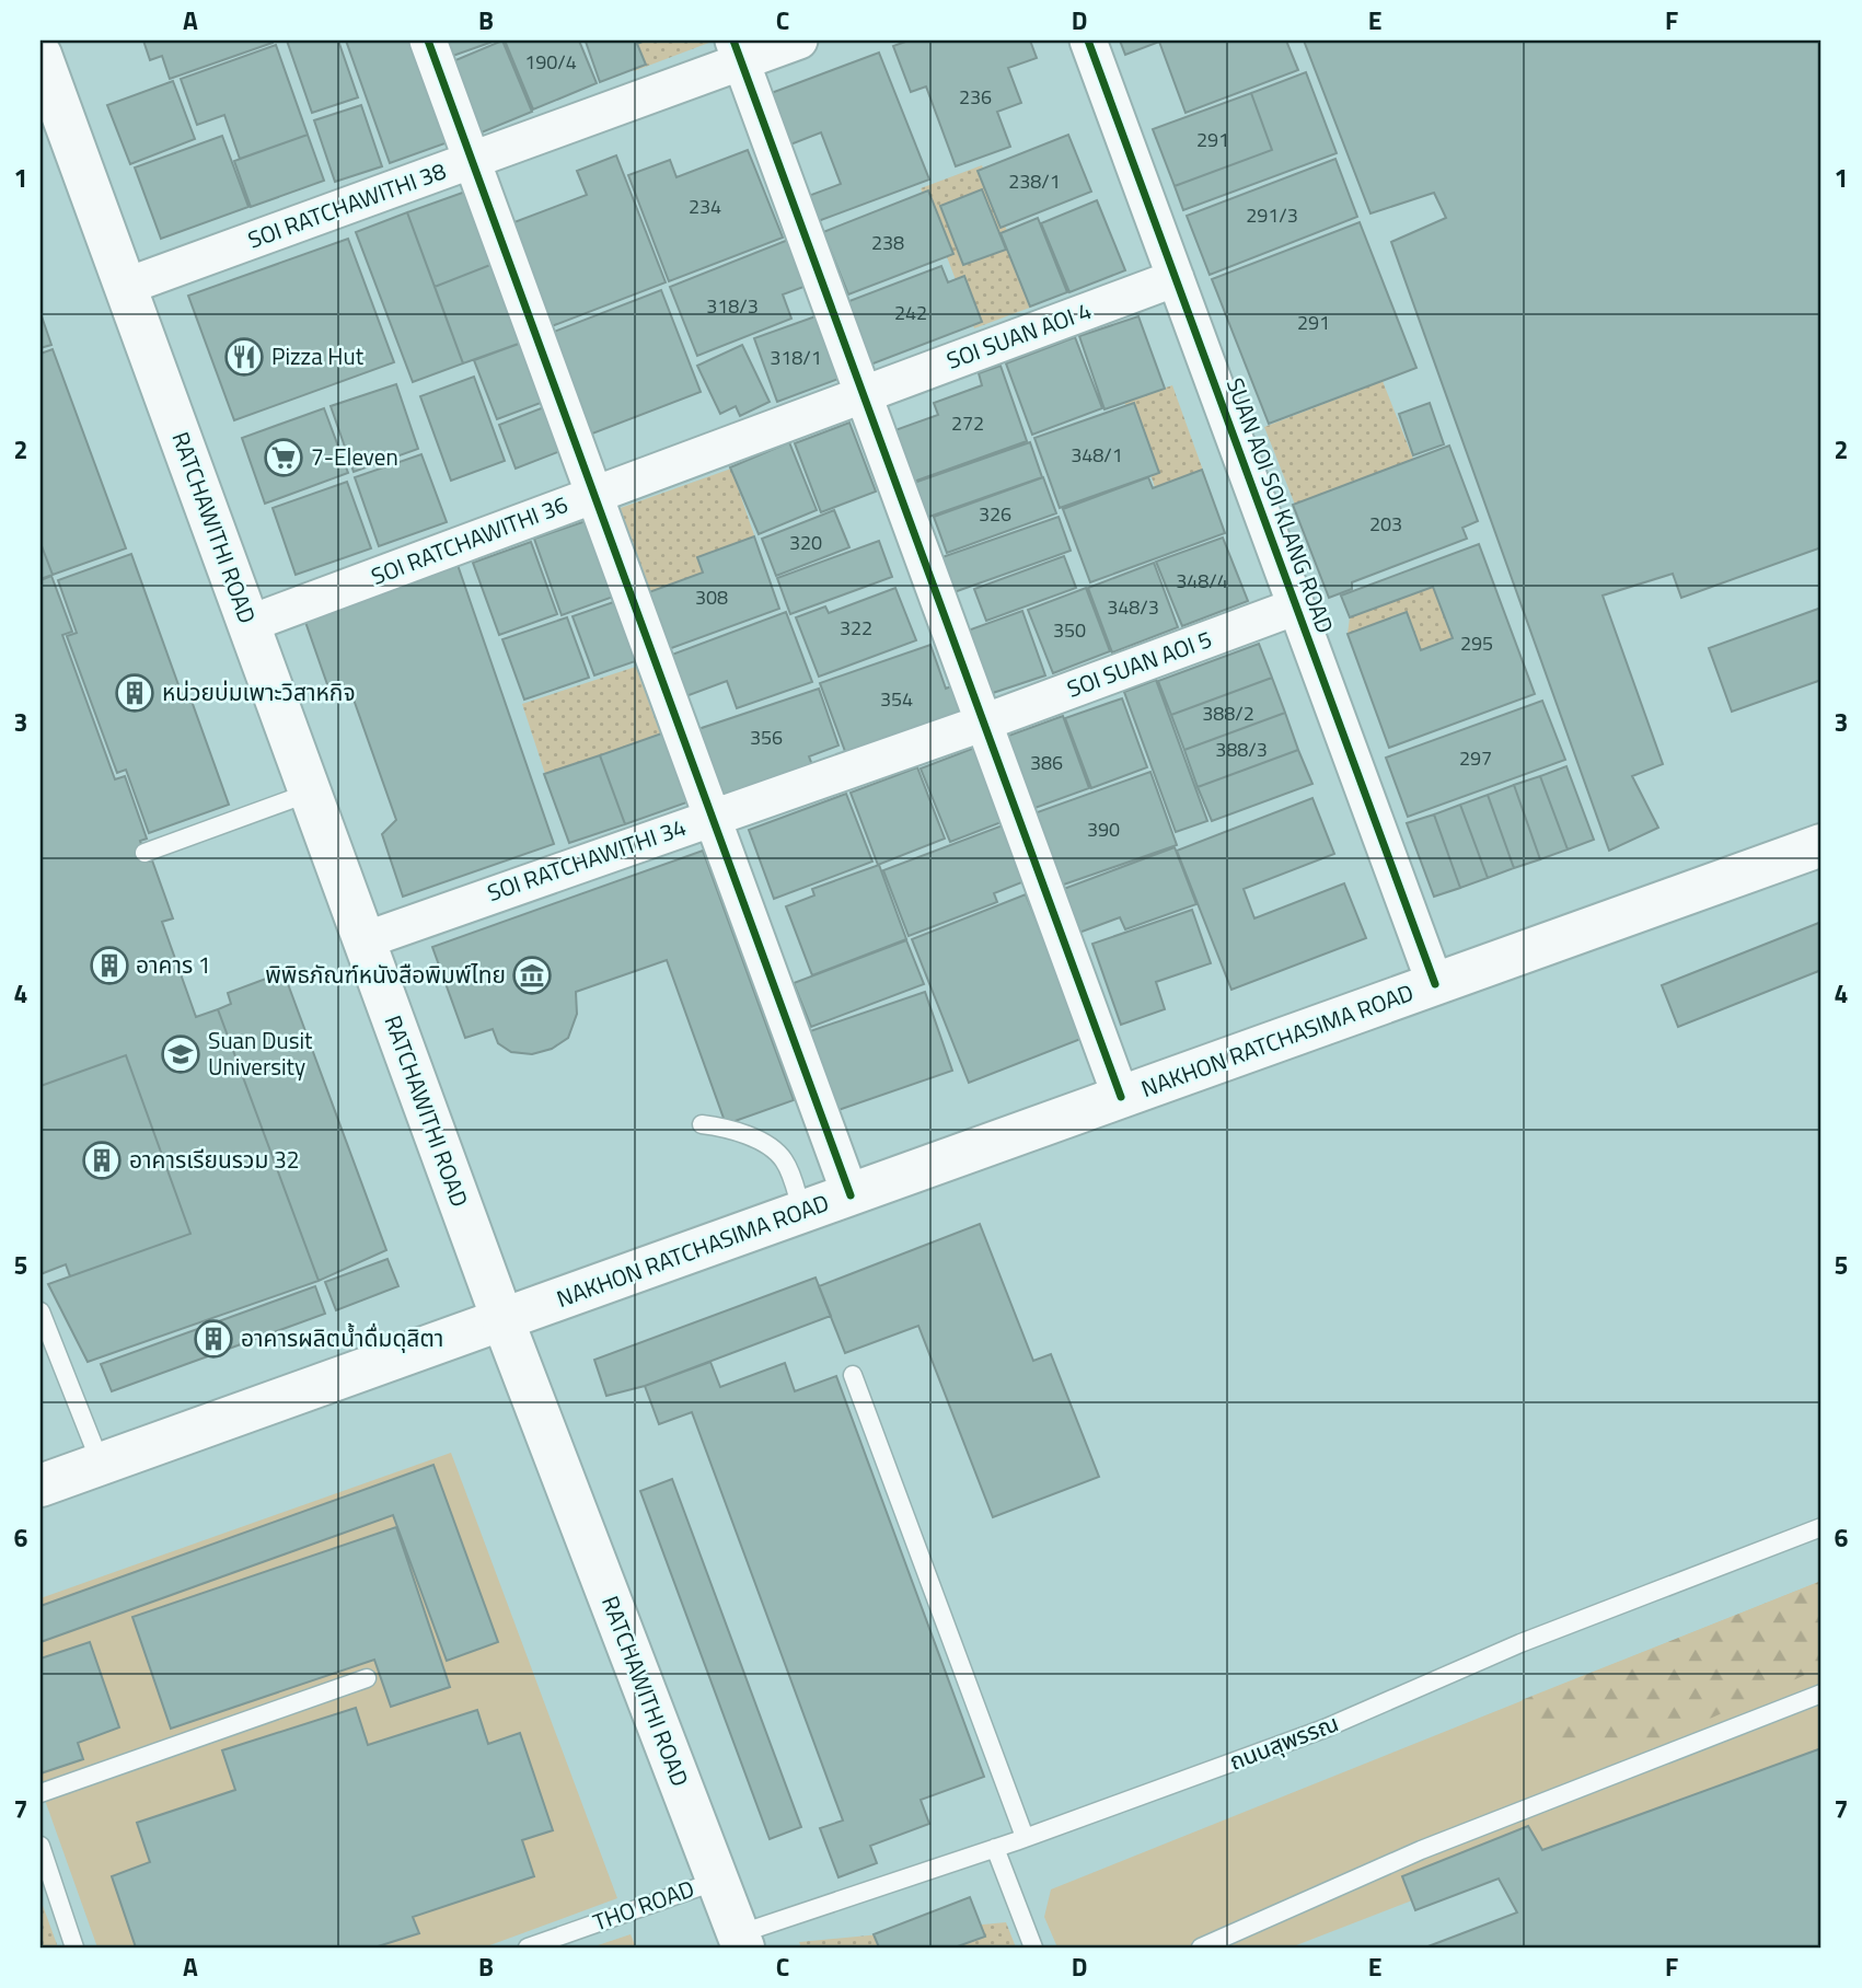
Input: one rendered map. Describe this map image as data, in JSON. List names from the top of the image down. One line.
{"streets":{"main road":["RATCHAWITHI ROAD","NAKHON RATCHASIMA ROAD"],"street":["SOI RATCHAWITHI 38","SOI SUAN AOI 4","SUAN AOI SOI KLANG ROAD","SOI RATCHAWITHI 36","SOI SUAN AOI 5","SOI RATCHAWITHI 34"],"lane":["ถนนสุพรรณ","THO ROAD"]},"crossings":[["SOI RATCHAWITHI 38","RATCHAWITHI ROAD"],["SOI SUAN AOI 4","SUAN AOI SOI KLANG ROAD"],["SOI SUAN AOI 4","SOI RATCHAWITHI 36"],["SUAN AOI SOI KLANG ROAD","SOI SUAN AOI 5"],["SUAN AOI SOI KLANG ROAD","NAKHON RATCHASIMA ROAD"],["RATCHAWITHI ROAD","SOI RATCHAWITHI 36"],["RATCHAWITHI ROAD","SOI RATCHAWITHI 34"],["RATCHAWITHI ROAD","NAKHON RATCHASIMA ROAD"],["RATCHAWITHI ROAD","ถนนสุพรรณ"],["RATCHAWITHI ROAD","THO ROAD"],["SOI SUAN AOI 5","SOI RATCHAWITHI 34"]],"places":{"restaurant":["Pizza Hut"],"supermarket":["7-Eleven"],"building":["หน่วยบ่มเพาะวิสาหกิจ","อาคาร 1","อาคารเรียนรวม 32","อาคารผลิตน้ำดื่มดุสิตา"],"museum":["พิพิธภัณฑ์หนังสือพิมพ์ไทย"],"school or university":["Suan Dusit University"]},"house_numbers":["190/4","236","291","238/1","234","291/3","238","318/3","242","291","318/1","272","348/1","326","203","320","348/4","308","348/3","322","350","295","354","388/2","356","388/3","297","386","390"],"grid":{"columns":["A","B","C","D","E","F"],"rows":["1","2","3","4","5","6","7"]}}
